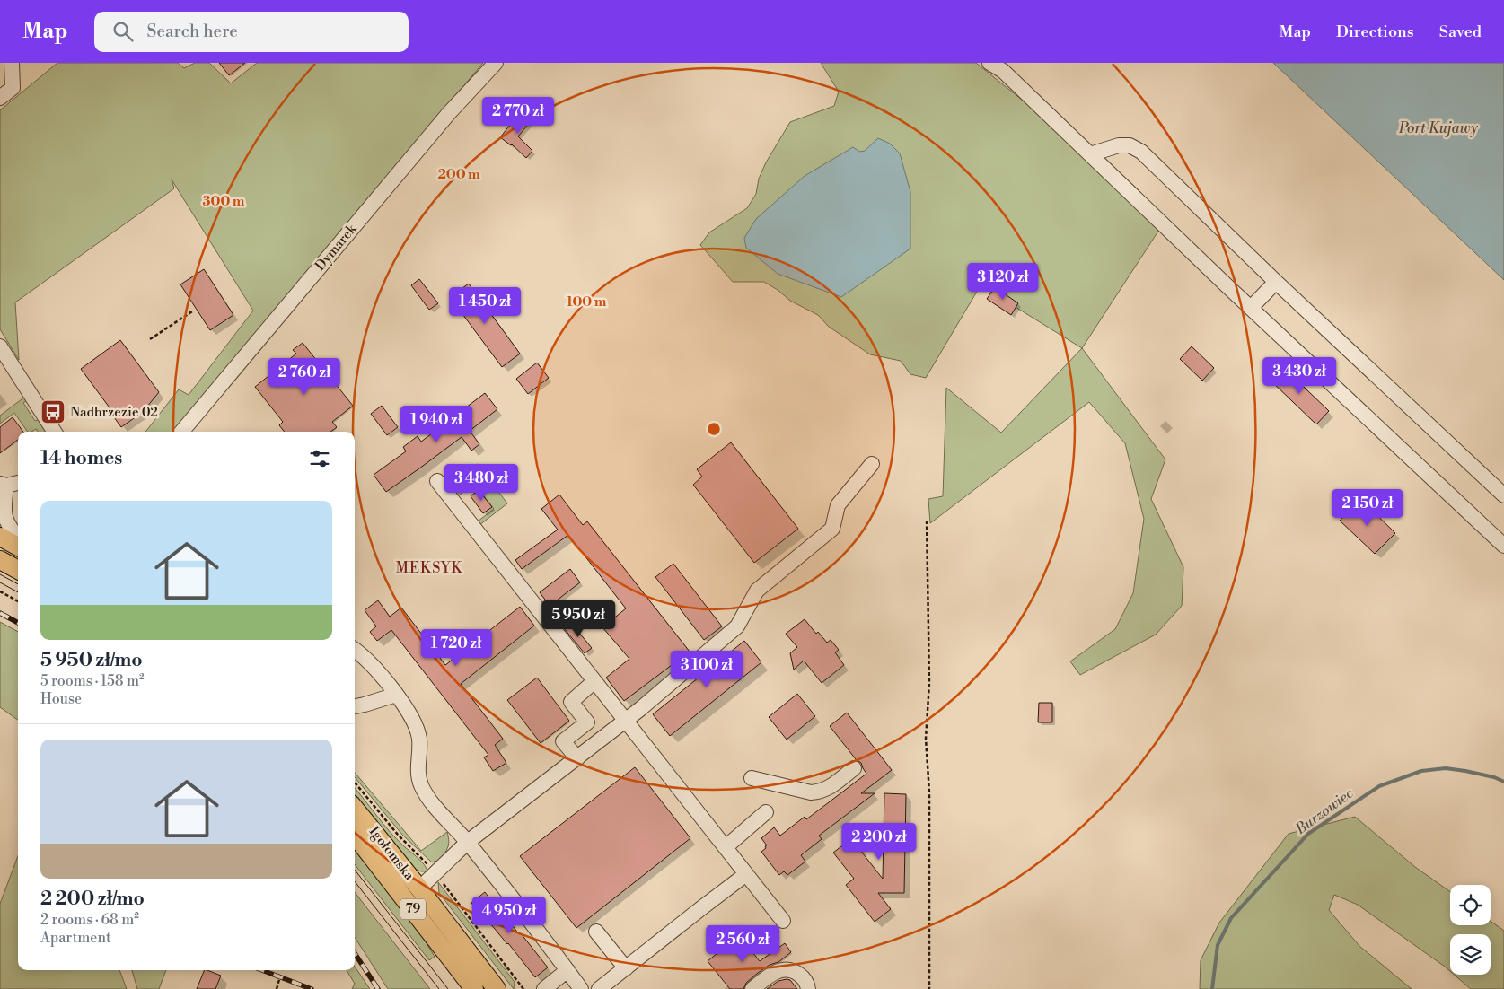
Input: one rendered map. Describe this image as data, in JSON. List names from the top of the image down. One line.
{"streets":{"main road":["Igołomska","79"],"street":["Dymarek"]},"districts":["MEKSYK"],"water":["Port Kujawy","Burzowiec"],"places":{"bus stop":["Nadbrzezie 02"]},"page":{"header":"Map","search":"Search here","nav":["Map","Directions","Saved"],"price":["2 770 zł","3 120 zł","1 450 zł","3 430 zł","2 760 zł","1 940 zł","3 480 zł","2 150 zł","5 950 zł","1 720 zł","3 100 zł","2 200 zł","4 950 zł","2 560 zł"],"heading":"14 homes","list":[{"name":"5 950 zł/mo","note":"5 rooms · 158 m² · House"},{"name":"2 200 zł/mo","note":"2 rooms · 68 m² · Apartment"}]},"rings":["200 m","300 m","100 m"]}
